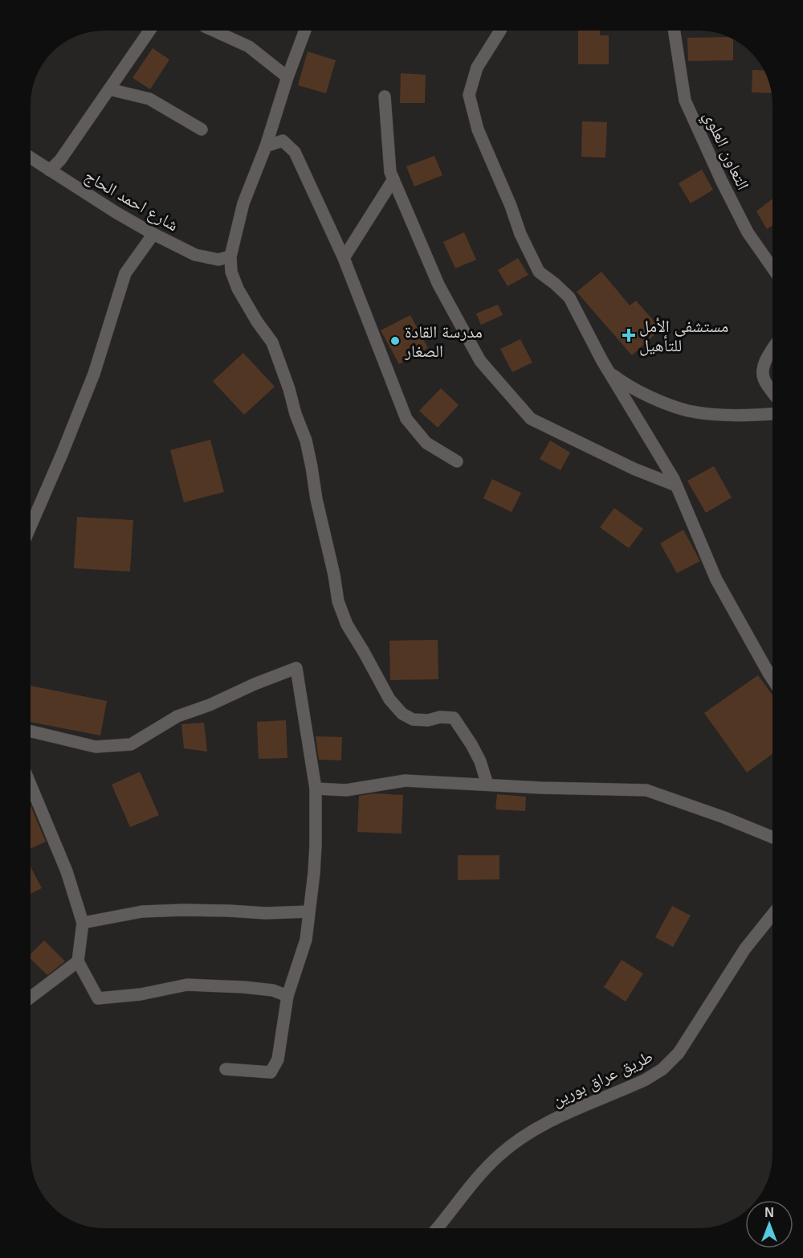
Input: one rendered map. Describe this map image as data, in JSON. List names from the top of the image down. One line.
{"streets":{"street":["التعاون العلوي","شارع احمد الحاج","طريق عراق بورين"]},"places":{"health":["مستشفى الأمل للتأهيل"],"other":["مدرسة القادة الصغار"]},"north":"top"}
